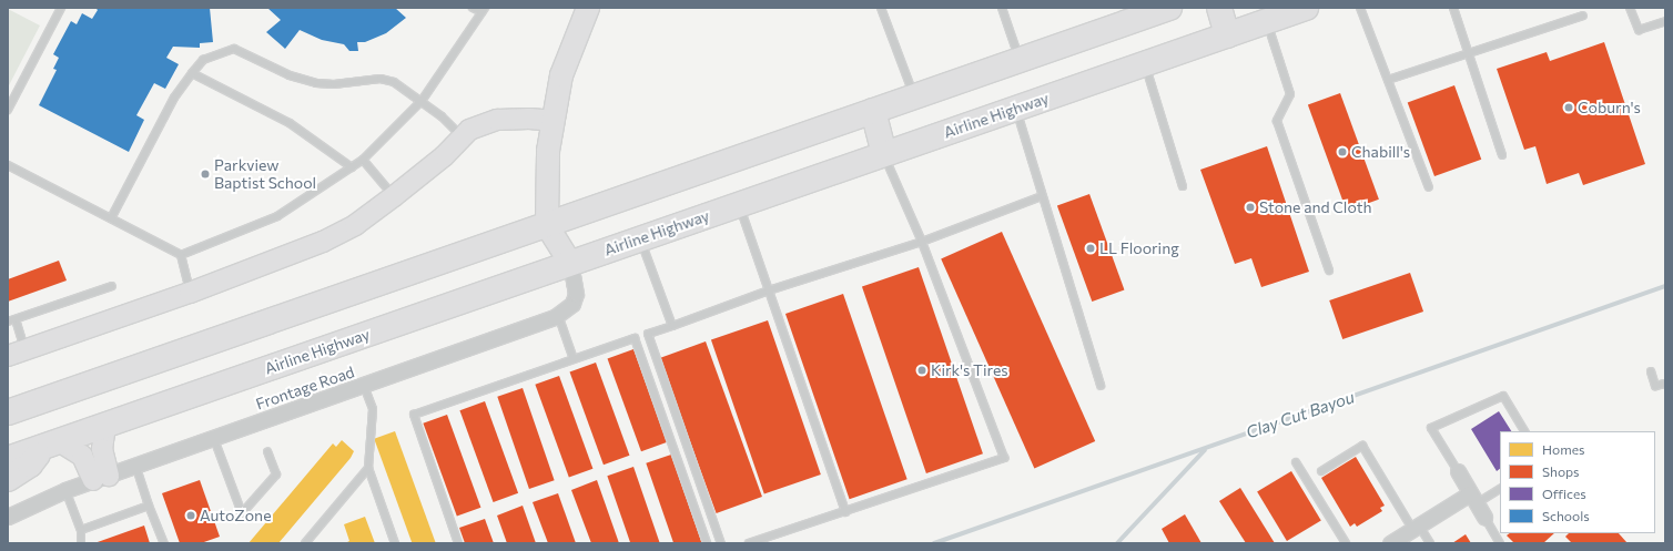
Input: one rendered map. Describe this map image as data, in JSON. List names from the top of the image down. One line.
{"streets":{"highway":["Airline Highway"],"street":["Frontage Road"]},"crossings":[["Airline Highway","Frontage Road"]],"water":["Clay Cut Bayou"],"places":["Coburn's","Chabill's","Parkview Baptist School","Stone and Cloth","LL Flooring","Kirk's Tires","AutoZone"],"legend":["Homes","Shops","Offices","Schools"]}
